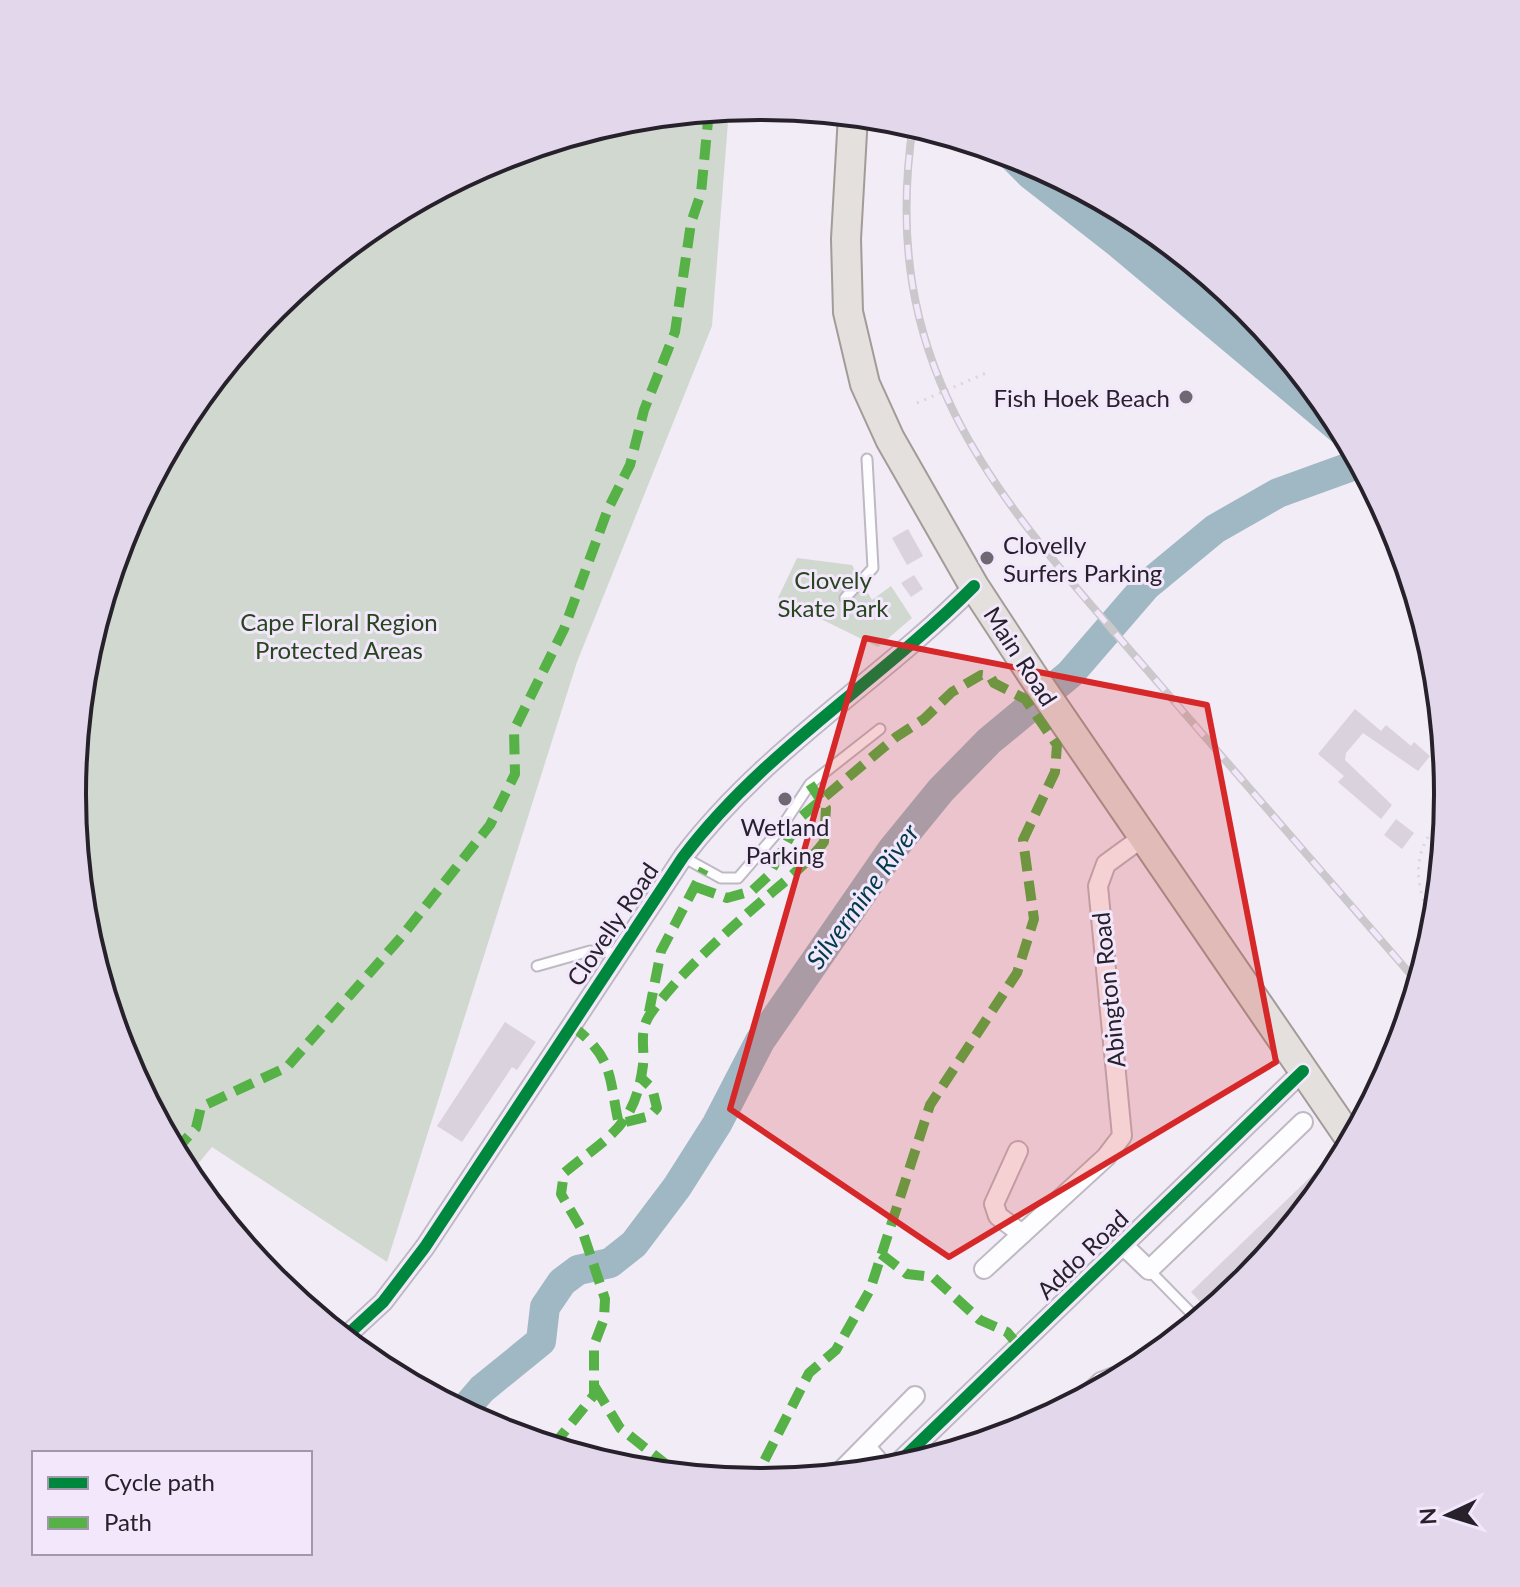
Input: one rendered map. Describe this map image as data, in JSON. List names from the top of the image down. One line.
{"streets":{"main road":["Main Road"],"street":["Clovelly Road","Abington Road","Addo Road"]},"crossings":[["Main Road","Clovelly Road"],["Main Road","Abington Road"],["Main Road","Addo Road"]],"water":["Silvermine River"],"parks":["Clovely Skate Park","Cape Floral Region Protected Areas"],"places":["Fish Hoek Beach","Clovelly Surfers Parking","Wetland Parking"],"legend":["Cycle path","Path"],"north":"left"}
